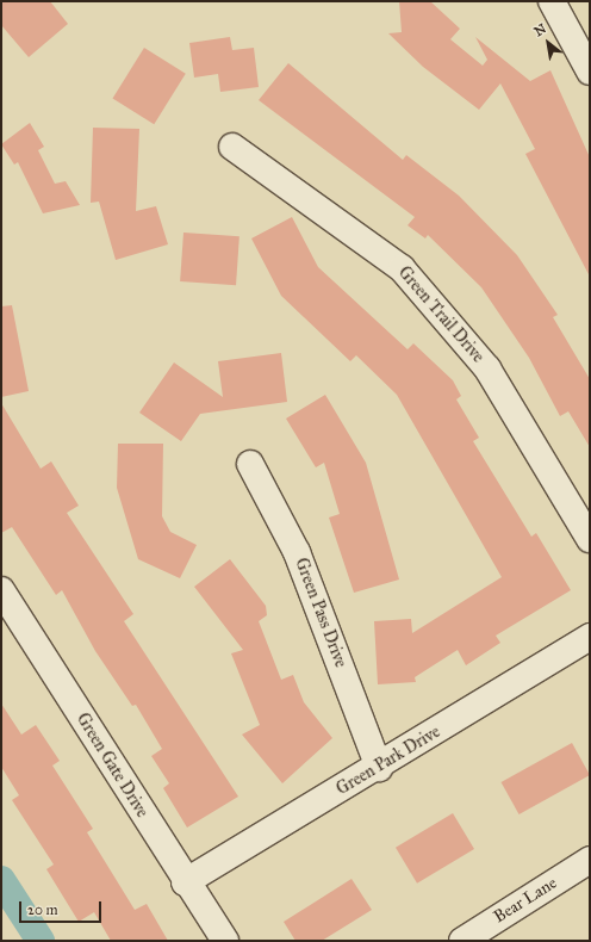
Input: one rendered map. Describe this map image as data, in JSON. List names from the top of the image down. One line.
{"streets":{"street":["Green Trail Drive","Green Pass Drive","Green Park Drive","Green Gate Drive","Bear Lane"]},"crossings":[["Green Pass Drive","Green Park Drive"],["Green Park Drive","Green Gate Drive"]],"scale_bar":"20 m","north":"top left"}
